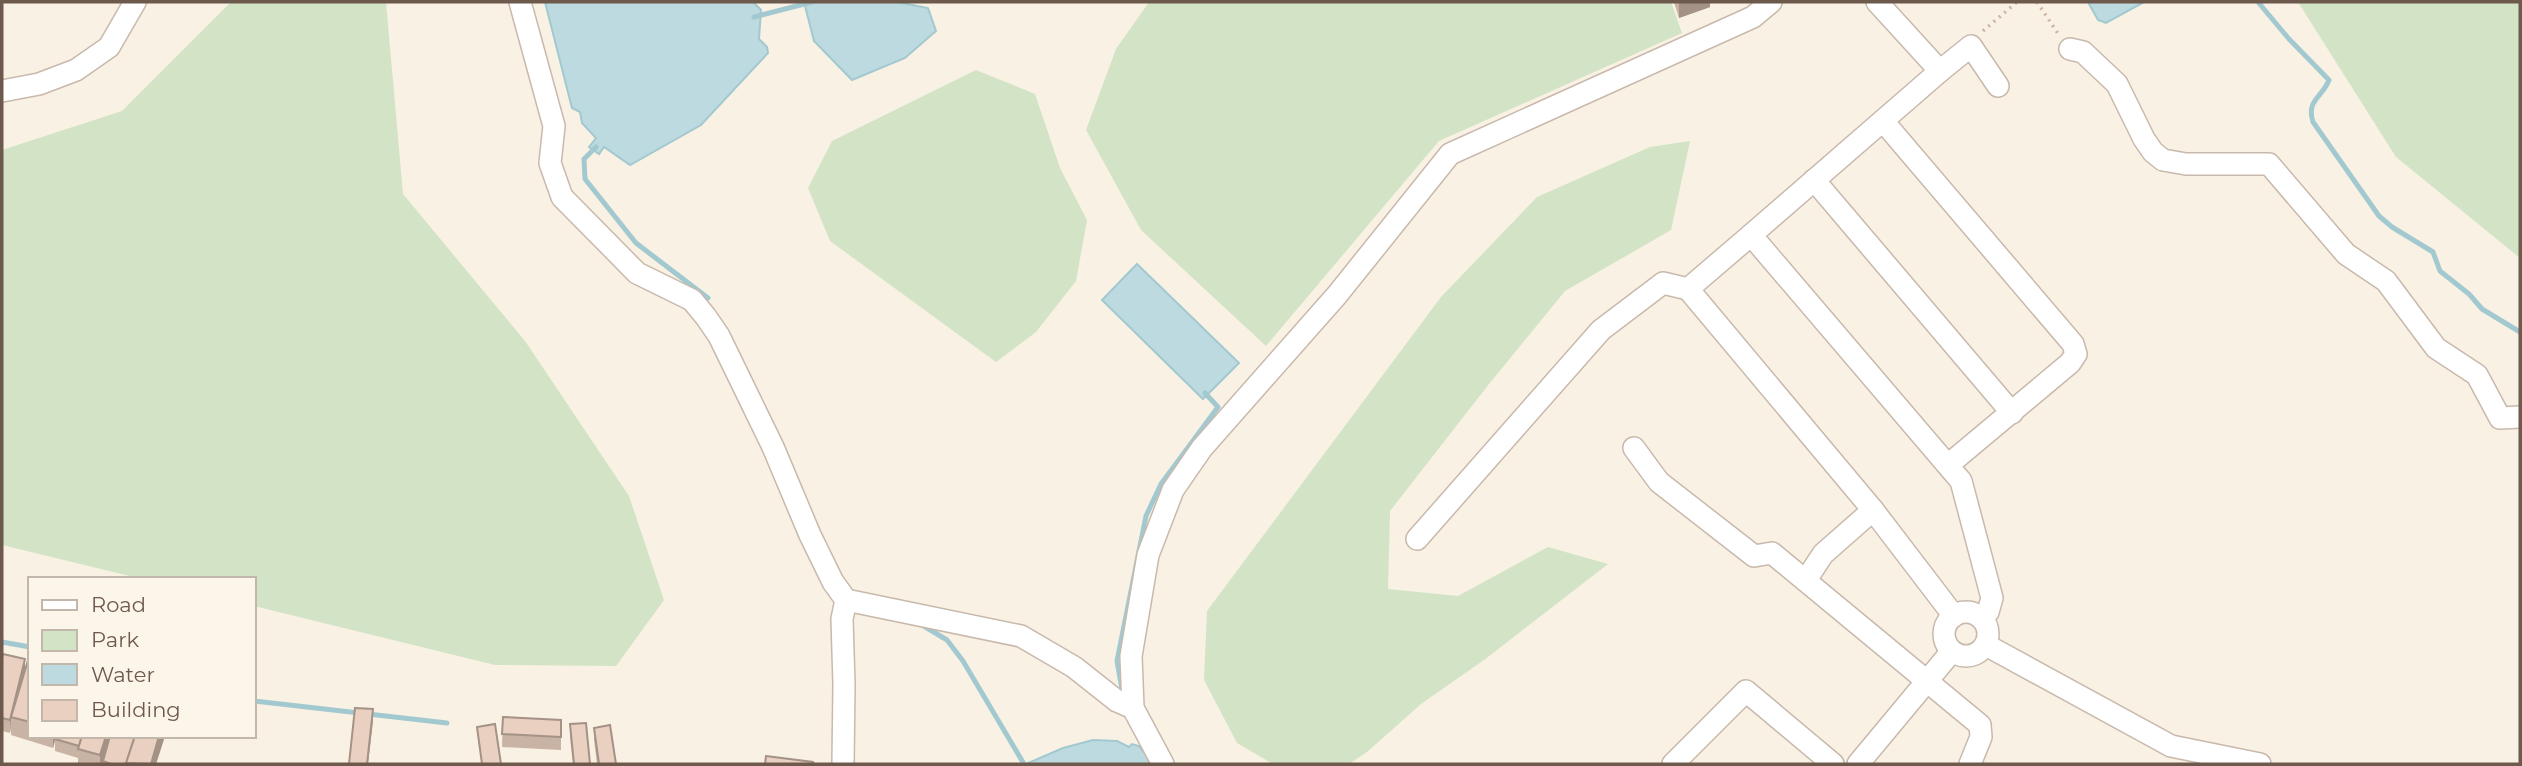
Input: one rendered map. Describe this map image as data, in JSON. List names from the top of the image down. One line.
{"legend":["Road","Park","Water","Building"]}
